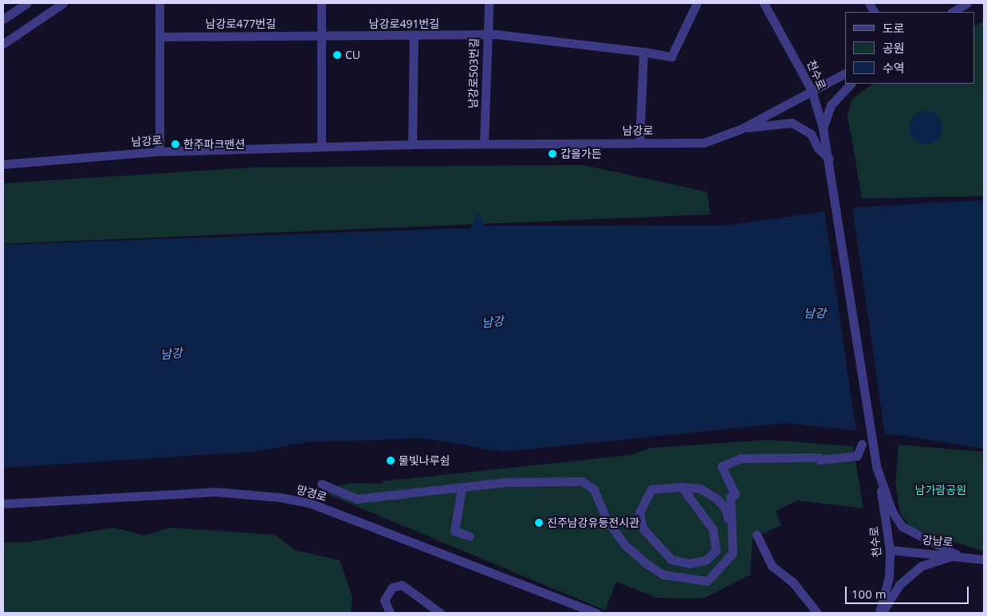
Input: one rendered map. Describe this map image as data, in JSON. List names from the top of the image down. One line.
{"streets":{"street":["남강로477번길","남강로491번길","남강로503번길","천수로","남강로","망경로","강남로"]},"crossings":[["남강로477번길","남강로491번길"],["남강로491번길","남강로503번길"],["남강로503번길","남강로"],["천수로","남강로"],["천수로","강남로"]],"water":["남강"],"parks":["남가람공원"],"places":["CU","한주파크맨션","갑을가든","물빛나루쉼","진주남강유등전시관"],"legend":["도로","공원","수역"],"scale_bar":"100 m"}
